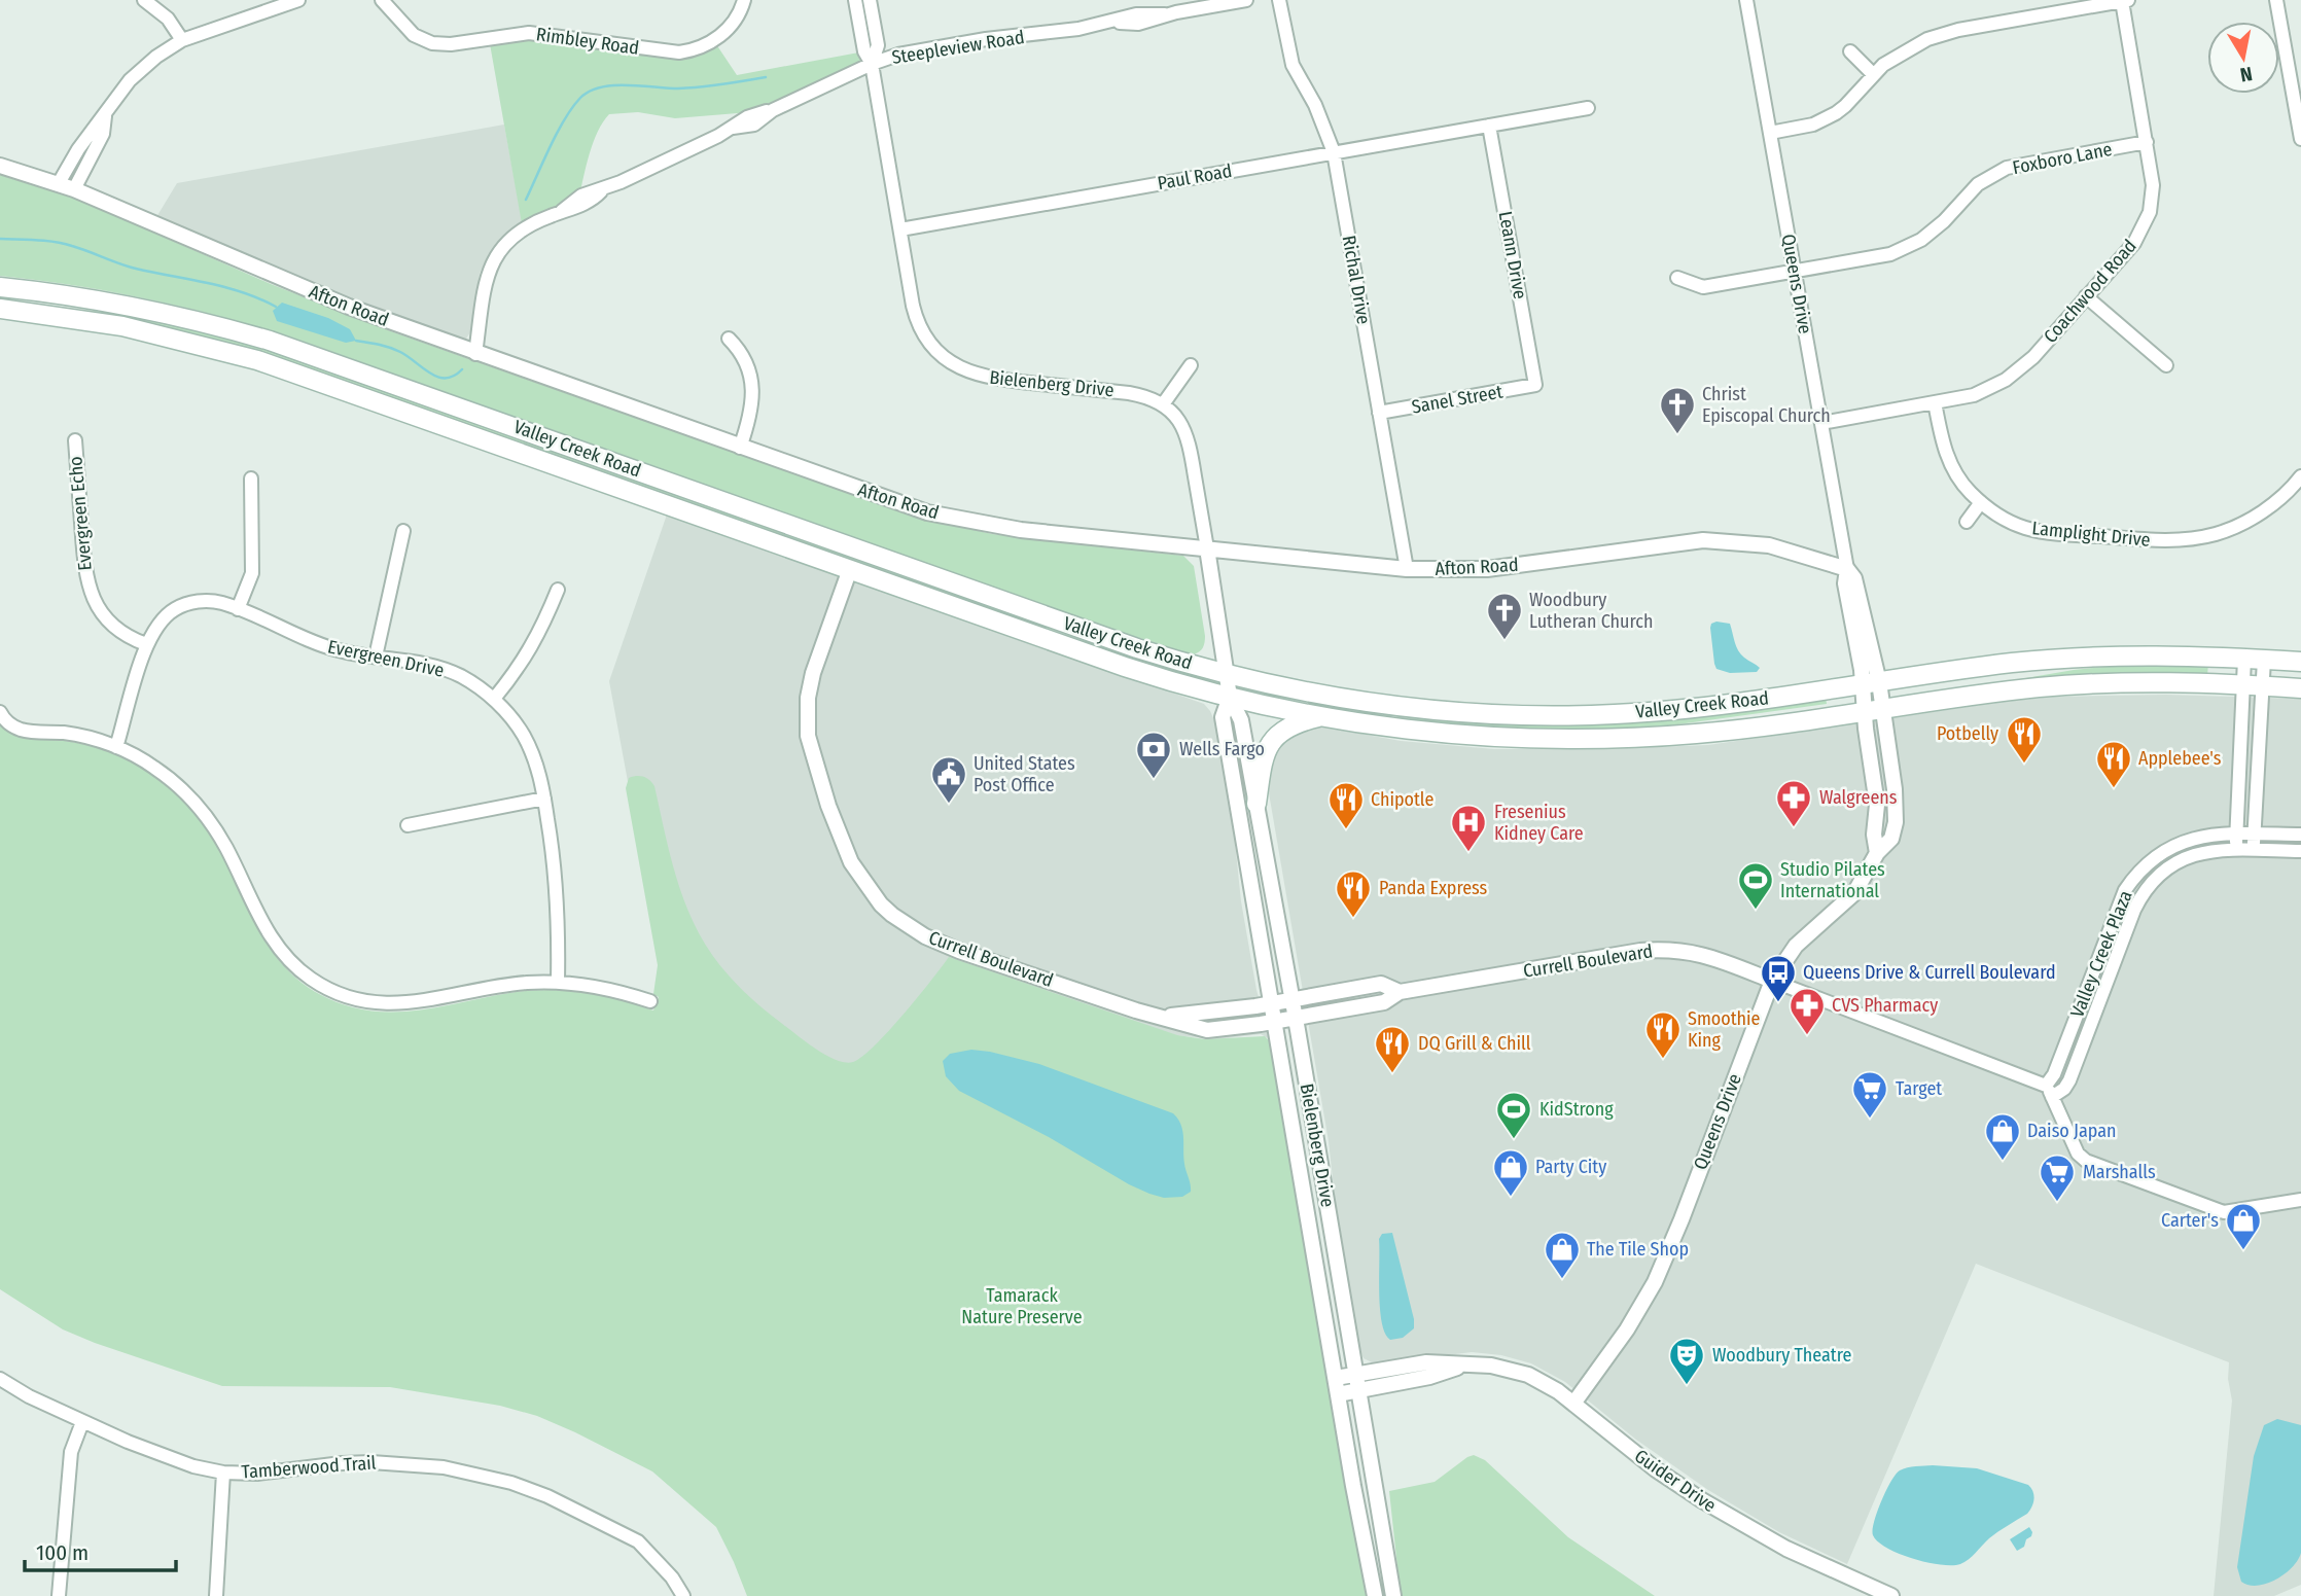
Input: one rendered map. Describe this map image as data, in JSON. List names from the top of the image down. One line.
{"streets":{"main road":["Valley Creek Road"],"street":["Rimbley Road","Steepleview Road","Foxboro Lane","Paul Road","Leann Drive","Richal Drive","Queens Drive","Coachwood Road","Afton Road","Bielenberg Drive","Sanel Street","Evergreen Echo","Lamplight Drive","Evergreen Drive","Valley Creek Plaza","Currell Boulevard","Tamberwood Trail","Guider Drive"]},"crossings":[["Steepleview Road","Afton Road"],["Steepleview Road","Bielenberg Drive"],["Foxboro Lane","Queens Drive"],["Foxboro Lane","Coachwood Road"],["Paul Road","Leann Drive"],["Paul Road","Richal Drive"],["Paul Road","Bielenberg Drive"],["Leann Drive","Sanel Street"],["Richal Drive","Afton Road"],["Richal Drive","Sanel Street"],["Queens Drive","Coachwood Road"],["Queens Drive","Afton Road"],["Queens Drive","Valley Creek Road"],["Queens Drive","Currell Boulevard"],["Queens Drive","Guider Drive"],["Coachwood Road","Lamplight Drive"],["Afton Road","Bielenberg Drive"],["Bielenberg Drive","Valley Creek Road"],["Bielenberg Drive","Currell Boulevard"],["Bielenberg Drive","Guider Drive"],["Valley Creek Road","Currell Boulevard"],["Evergreen Echo","Evergreen Drive"]],"parks":["Tamarack Nature Preserve"],"places":{"church":["Christ Episcopal Church","Woodbury Lutheran Church"],"restaurant":["Potbelly","Applebee's","Chipotle","Panda Express","Smoothie King","DQ Grill & Chill"],"bank":["Wells Fargo"],"public building":["United States Post Office"],"pharmacy":["Walgreens","CVS Pharmacy"],"hospital":["Fresenius Kidney Care"],"sports":["Studio Pilates International","KidStrong"],"bus stop":["Queens Drive & Currell Boulevard"],"supermarket":["Target","Marshalls"],"shop":["Daiso Japan","Party City","Carter's","The Tile Shop"],"theatre":["Woodbury Theatre"]},"scale_bar":"100 m","north":"bottom"}
